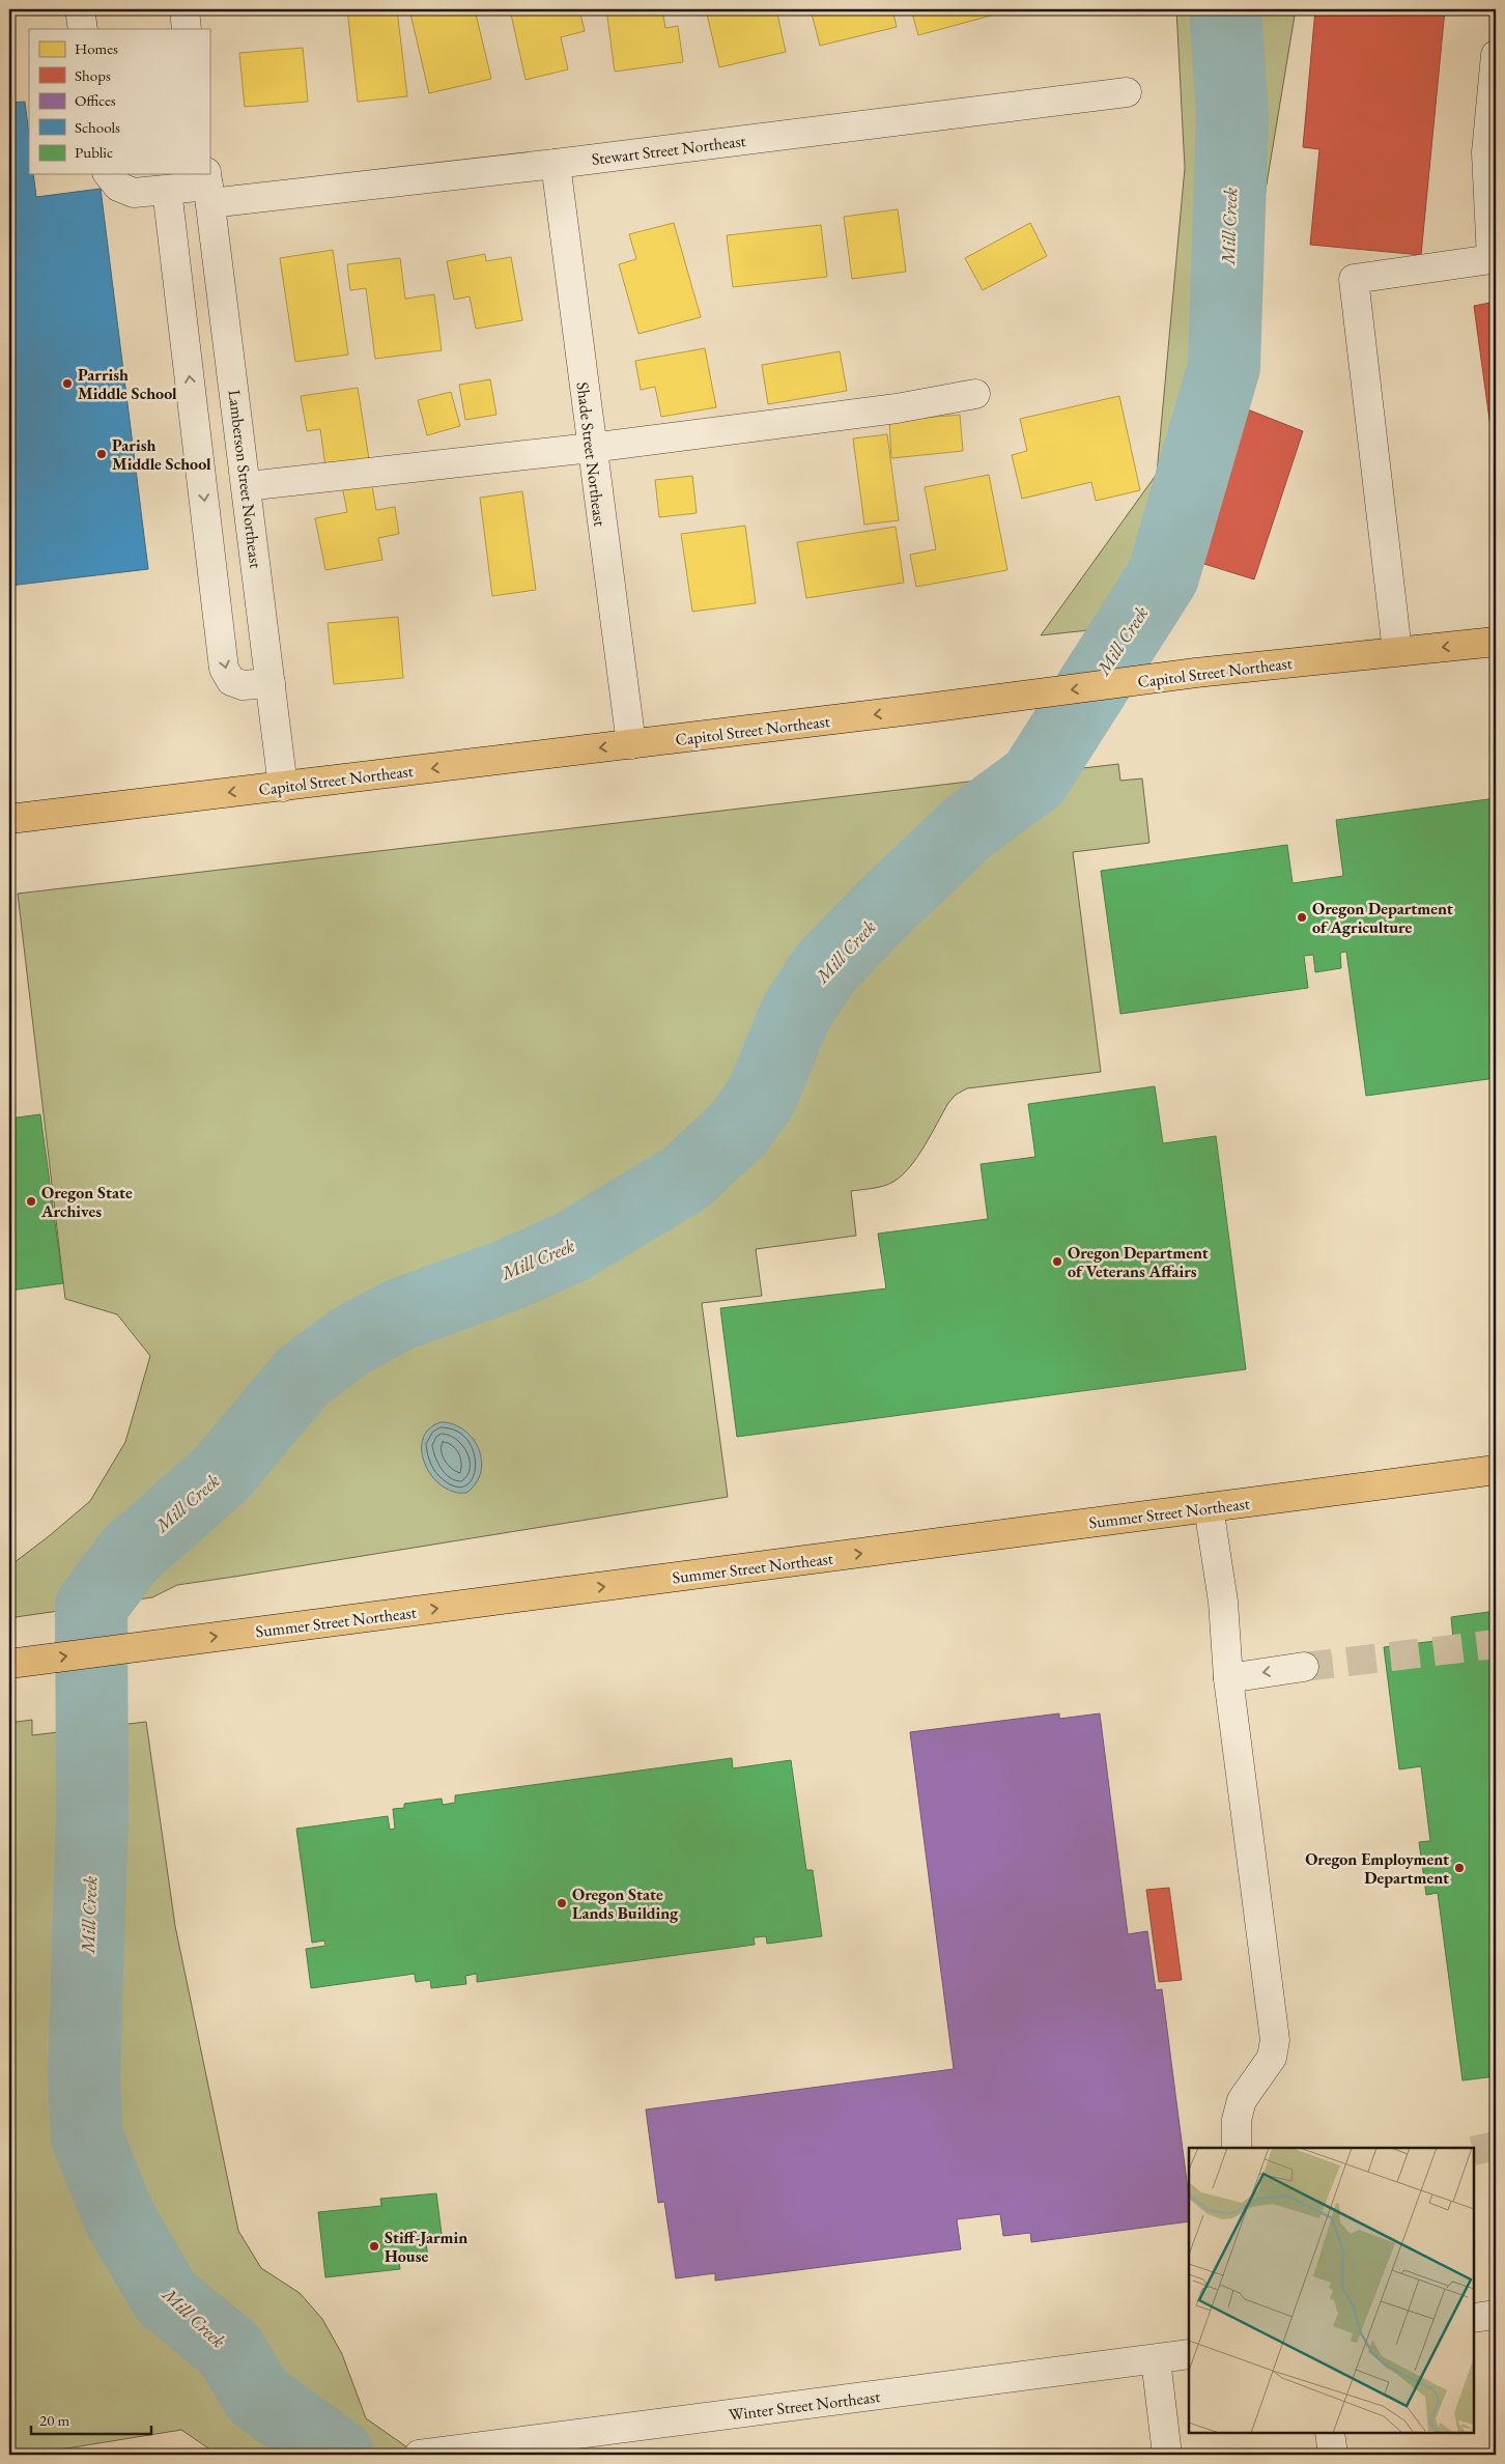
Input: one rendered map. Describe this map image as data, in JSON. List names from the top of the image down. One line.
{"streets":{"main road":["Capitol Street Northeast","Summer Street Northeast"],"street":["Stewart Street Northeast","Shade Street Northeast","Lamberson Street Northeast","Winter Street Northeast"]},"crossings":[["Stewart Street Northeast","Shade Street Northeast"],["Stewart Street Northeast","Lamberson Street Northeast"],["Shade Street Northeast","Capitol Street Northeast"],["Lamberson Street Northeast","Capitol Street Northeast"]],"one_way":["Capitol Street Northeast","Summer Street Northeast"],"water":["Mill Creek"],"places":["Parrish Middle School","Parish Middle School","Oregon Department of Agriculture","Oregon State Archives","Oregon Department of Veterans Affairs","Oregon Employment Department","Oregon State Lands Building","Stiff-Jarmin House"],"legend":["Homes","Shops","Offices","Schools","Public"],"scale_bar":"20 m"}
